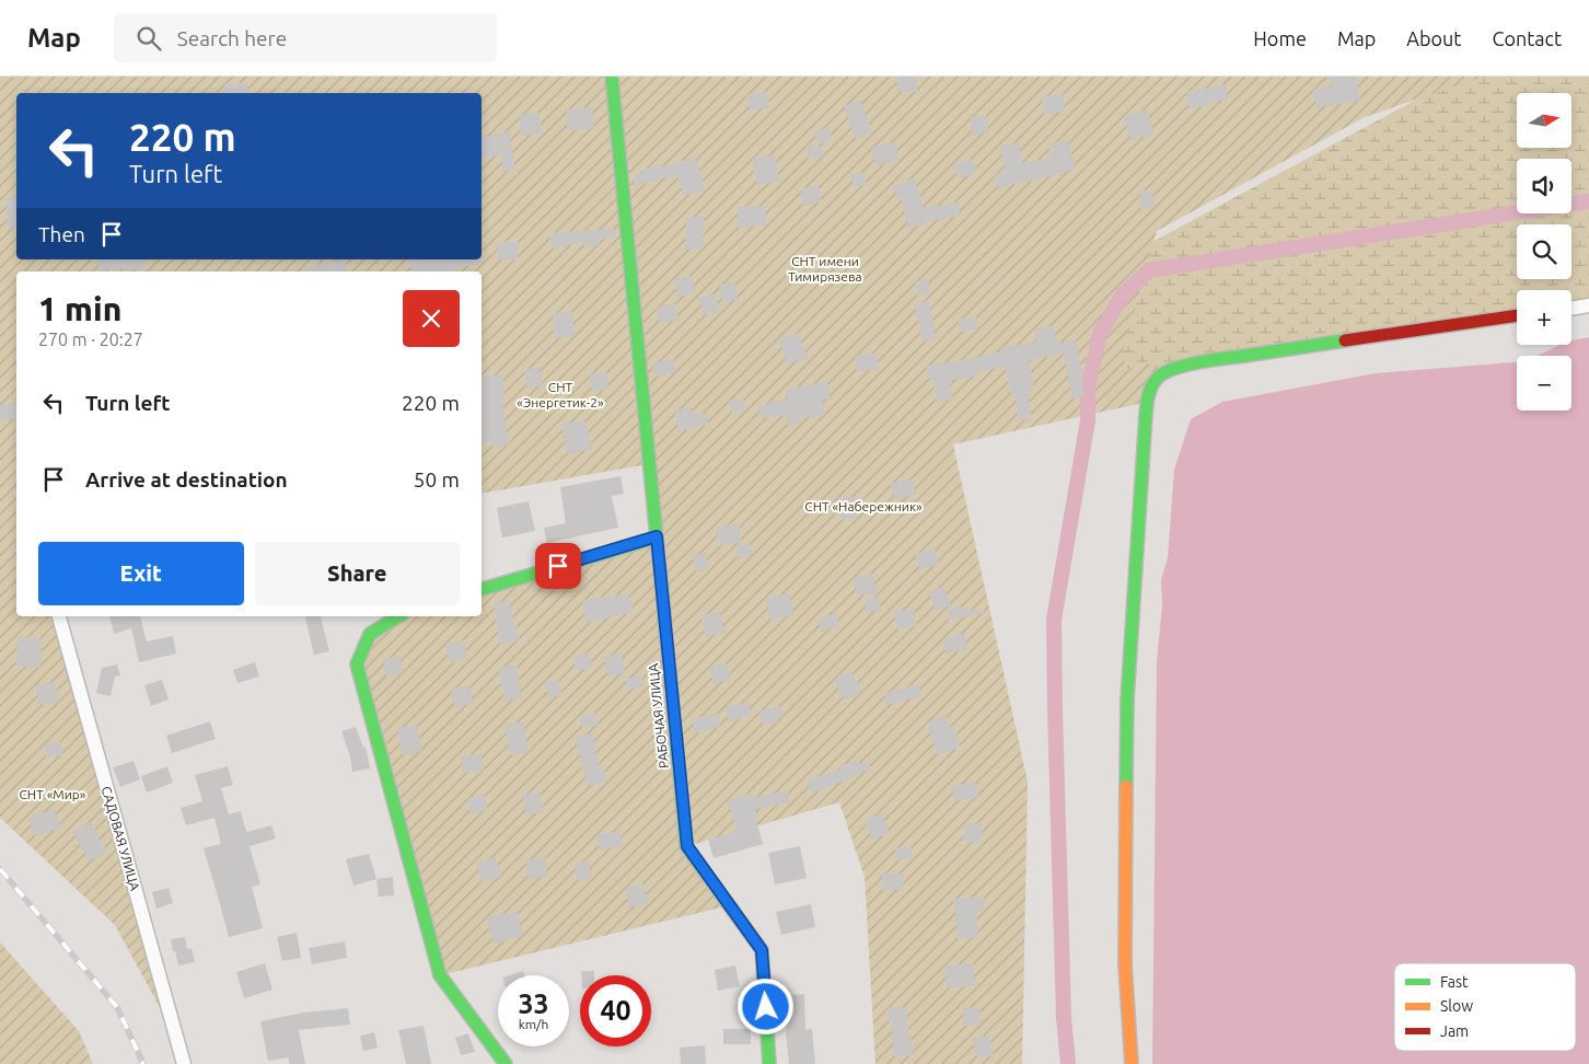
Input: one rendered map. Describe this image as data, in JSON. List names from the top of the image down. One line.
{"streets":{"street":["РАБОЧАЯ УЛИЦА","САДОВАЯ УЛИЦА"]},"parks":["СНТ имени Тимирязева","СНТ «Энергетик-2»","СНТ «Набережник»","СНТ «Мир»"],"legend":["Fast","Slow","Jam"],"north":"right","page":{"header":"Map","search":"Search here","nav":["Home","Map","About","Contact"],"map_buttons":["+","−"],"turn":["220 m","Turn left"],"then":"Then","heading":["1 min","270 m · 20:27"],"list":[{"name":"Turn left","value":"220 m"},{"name":"Arrive at destination","value":"50 m"}],"buttons":["Exit","Share"],"speed":"33 km/h","limit":"40"}}
